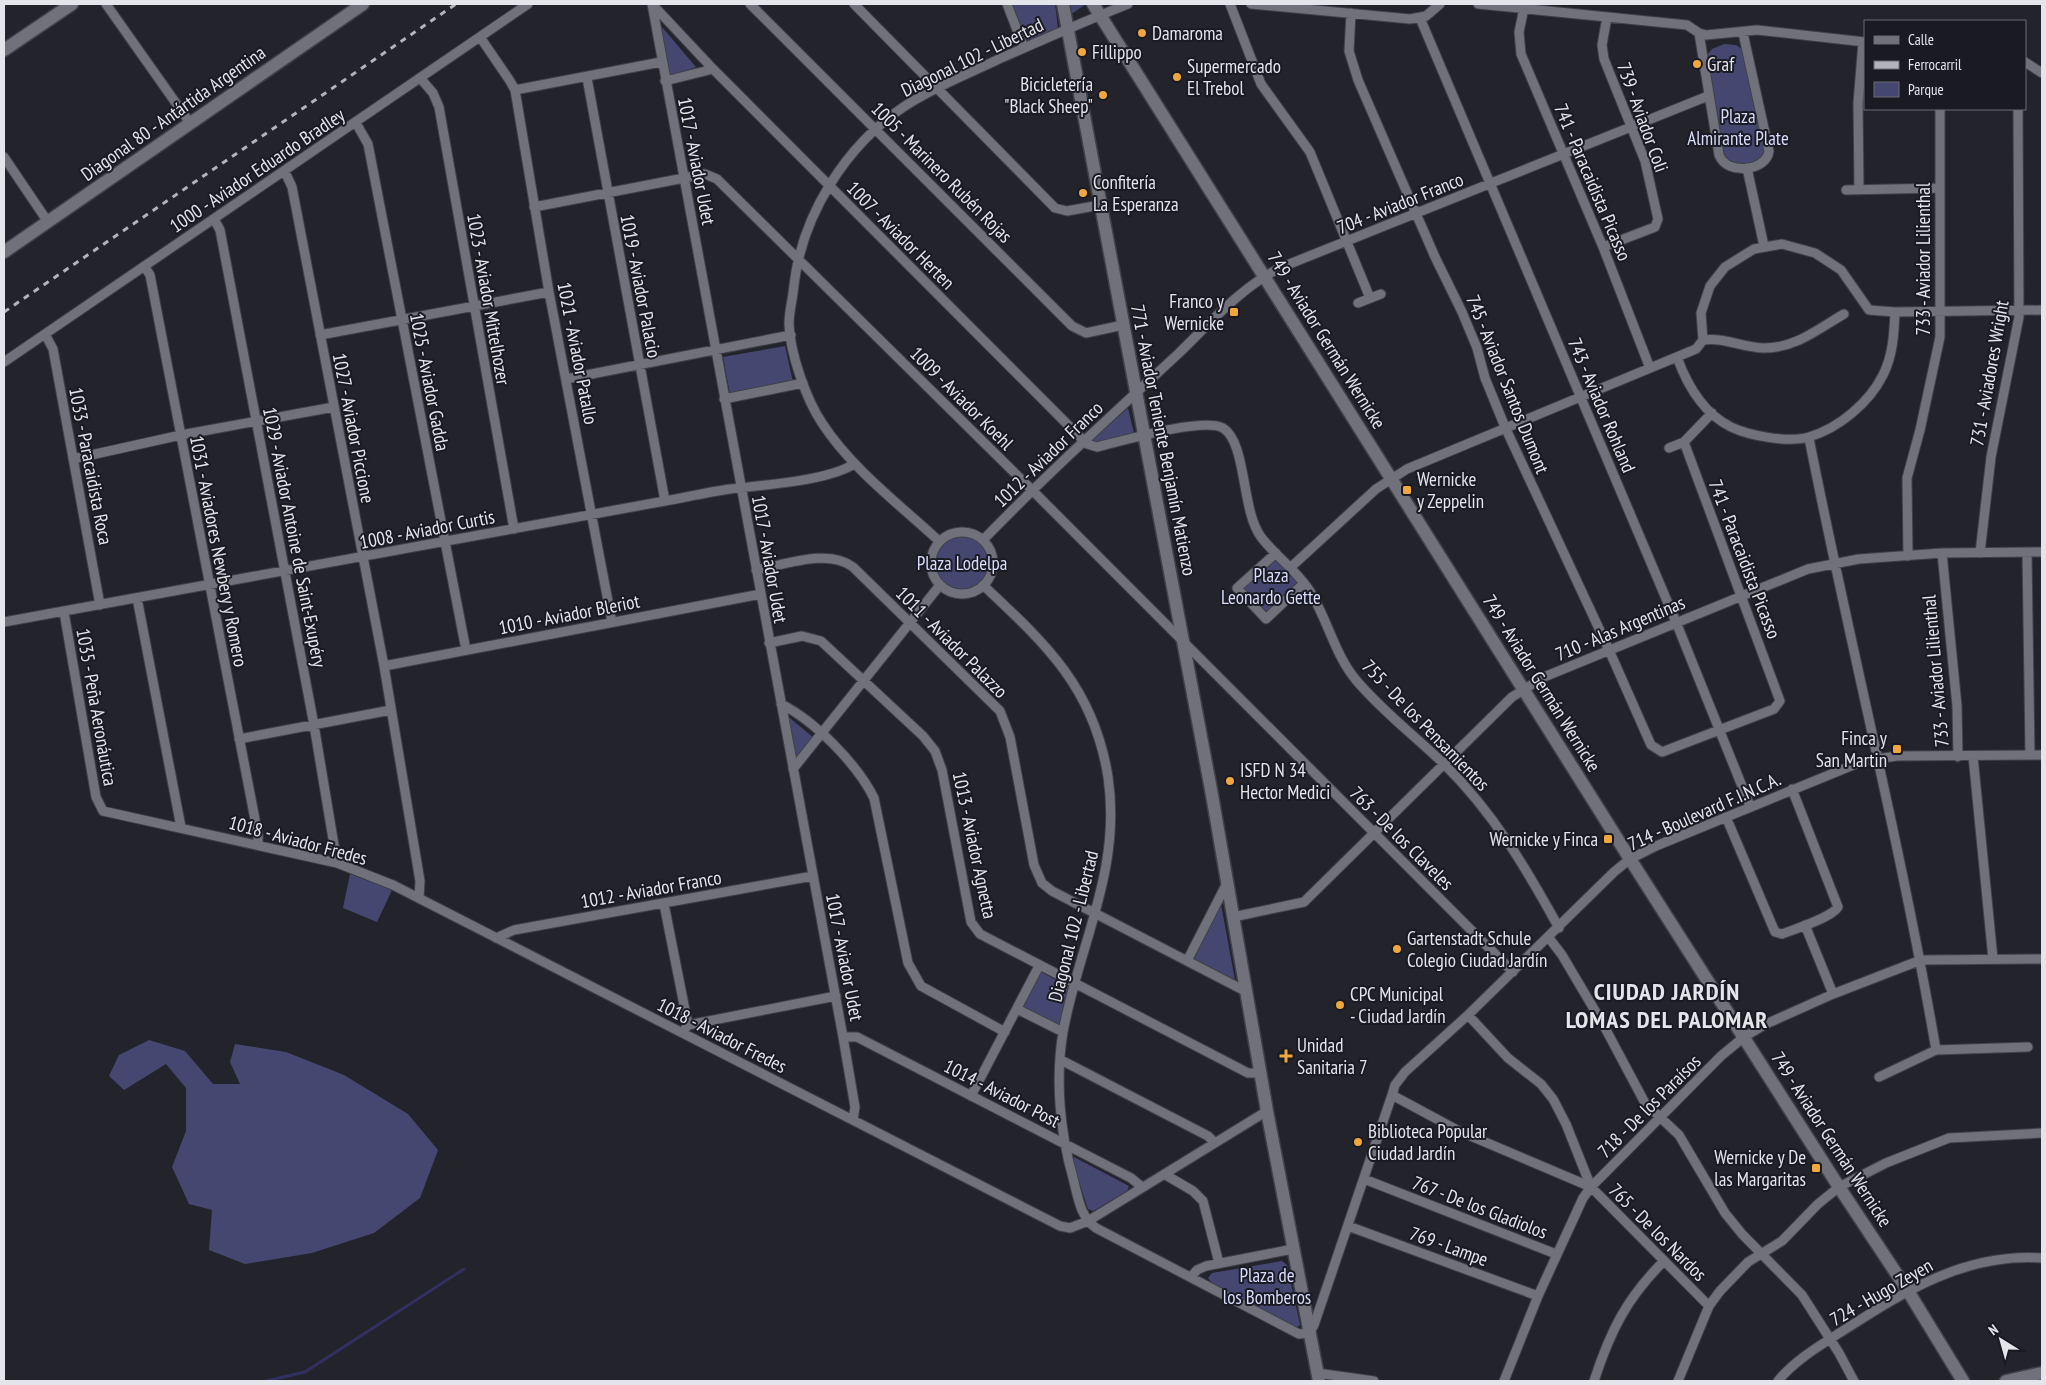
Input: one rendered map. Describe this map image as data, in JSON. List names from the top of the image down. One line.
{"streets":{"street":["Diagonal 102 - Libertad","Diagonal 80 - Antártida Argentina","739 - Aviador Coli","1017 - Aviador Udet","1000 - Aviador Eduardo Bradley","1005 - Marinero Rubén Rojas","741 - Paracaidista Picasso","704 - Aviador Franco","1007 - Aviador Herten","733 - Aviador Lilienthal","1019 - Aviador Palacio","1023 - Aviador Mittelhozer","749 - Aviador Germán Wernicke","1021 - Aviador Patallo","731 - Aviadores Wright","1025 - Aviador Gadda","745 - Aviador Santos Dumont","1009 - Aviador Koehl","743 - Aviador Rohland","1027 - Aviador Piccione","771 - Aviador Teniente Benjamín Matienzo","1012 - Aviador Franco","1033 - Paracaidista Roca","1008 - Aviador Curtis","1029 - Aviador Antoine de Saint-Exupéry","1031 - Aviadores Newbery y Romero","1010 - Aviador Bleriot","710 - Alas Argentinas","1011 - Aviador Palazzo","1035 - Peña Aeronáutica","755 - De los Pensamientos","714 - Boulevard F.I.N.C.A.","763 - De los Claveles","1018 - Aviador Fredes","1013 - Aviador Agnetta","1014 - Aviador Post","718 - De los Paraísos","767 - De los Gladiolos","765 - De los Nardos","769 - Lampe","724 - Hugo Zeyen"]},"crossings":[["Diagonal 102 - Libertad","1005 - Marinero Rubén Rojas"],["Diagonal 102 - Libertad","1007 - Aviador Herten"],["Diagonal 102 - Libertad","749 - Aviador Germán Wernicke"],["Diagonal 102 - Libertad","1009 - Aviador Koehl"],["Diagonal 102 - Libertad","771 - Aviador Teniente Benjamín Matienzo"],["Diagonal 102 - Libertad","1012 - Aviador Franco"],["Diagonal 102 - Libertad","1008 - Aviador Curtis"],["Diagonal 102 - Libertad","1011 - Aviador Palazzo"],["Diagonal 102 - Libertad","1018 - Aviador Fredes"],["Diagonal 102 - Libertad","1013 - Aviador Agnetta"],["Diagonal 102 - Libertad","1014 - Aviador Post"],["739 - Aviador Coli","741 - Paracaidista Picasso"],["739 - Aviador Coli","704 - Aviador Franco"],["1017 - Aviador Udet","1007 - Aviador Herten"],["1017 - Aviador Udet","1009 - Aviador Koehl"],["1017 - Aviador Udet","1012 - Aviador Franco"],["1017 - Aviador Udet","1008 - Aviador Curtis"],["1017 - Aviador Udet","1010 - Aviador Bleriot"],["1017 - Aviador Udet","1011 - Aviador Palazzo"],["1017 - Aviador Udet","1018 - Aviador Fredes"],["1017 - Aviador Udet","1013 - Aviador Agnetta"],["1017 - Aviador Udet","1014 - Aviador Post"],["1000 - Aviador Eduardo Bradley","1023 - Aviador Mittelhozer"],["1000 - Aviador Eduardo Bradley","1025 - Aviador Gadda"],["1000 - Aviador Eduardo Bradley","1027 - Aviador Piccione"],["1000 - Aviador Eduardo Bradley","1033 - Paracaidista Roca"],["1000 - Aviador Eduardo Bradley","1029 - Aviador Antoine de Saint-Exupéry"],["1000 - Aviador Eduardo Bradley","1031 - Aviadores Newbery y Romero"],["1005 - Marinero Rubén Rojas","771 - Aviador Teniente Benjamín Matienzo"],["741 - Paracaidista Picasso","704 - Aviador Franco"],["741 - Paracaidista Picasso","745 - Aviador Santos Dumont"],["741 - Paracaidista Picasso","743 - Aviador Rohland"],["741 - Paracaidista Picasso","710 - Alas Argentinas"],["704 - Aviador Franco","749 - Aviador Germán Wernicke"],["704 - Aviador Franco","745 - Aviador Santos Dumont"],["704 - Aviador Franco","743 - Aviador Rohland"],["704 - Aviador Franco","771 - Aviador Teniente Benjamín Matienzo"],["704 - Aviador Franco","1012 - Aviador Franco"],["1007 - Aviador Herten","1012 - Aviador Franco"],["733 - Aviador Lilienthal","710 - Alas Argentinas"],["733 - Aviador Lilienthal","714 - Boulevard F.I.N.C.A."],["733 - Aviador Lilienthal","718 - De los Paraísos"],["1019 - Aviador Palacio","1008 - Aviador Curtis"],["1023 - Aviador Mittelhozer","1008 - Aviador Curtis"],["749 - Aviador Germán Wernicke","710 - Alas Argentinas"],["749 - Aviador Germán Wernicke","714 - Boulevard F.I.N.C.A."],["749 - Aviador Germán Wernicke","718 - De los Paraísos"],["749 - Aviador Germán Wernicke","724 - Hugo Zeyen"],["1021 - Aviador Patallo","1008 - Aviador Curtis"],["1021 - Aviador Patallo","1010 - Aviador Bleriot"],["731 - Aviadores Wright","710 - Alas Argentinas"],["1025 - Aviador Gadda","1008 - Aviador Curtis"],["1025 - Aviador Gadda","1010 - Aviador Bleriot"],["745 - Aviador Santos Dumont","743 - Aviador Rohland"],["745 - Aviador Santos Dumont","710 - Alas Argentinas"],["1009 - Aviador Koehl","771 - Aviador Teniente Benjamín Matienzo"],["1009 - Aviador Koehl","1012 - Aviador Franco"],["1009 - Aviador Koehl","763 - De los Claveles"],["743 - Aviador Rohland","710 - Alas Argentinas"],["743 - Aviador Rohland","714 - Boulevard F.I.N.C.A."],["1027 - Aviador Piccione","1008 - Aviador Curtis"],["1027 - Aviador Piccione","1010 - Aviador Bleriot"],["1027 - Aviador Piccione","1018 - Aviador Fredes"],["771 - Aviador Teniente Benjamín Matienzo","1012 - Aviador Franco"],["771 - Aviador Teniente Benjamín Matienzo","710 - Alas Argentinas"],["771 - Aviador Teniente Benjamín Matienzo","1011 - Aviador Palazzo"],["771 - Aviador Teniente Benjamín Matienzo","755 - De los Pensamientos"],["771 - Aviador Teniente Benjamín Matienzo","714 - Boulevard F.I.N.C.A."],["771 - Aviador Teniente Benjamín Matienzo","763 - De los Claveles"],["771 - Aviador Teniente Benjamín Matienzo","1018 - Aviador Fredes"],["771 - Aviador Teniente Benjamín Matienzo","1013 - Aviador Agnetta"],["1012 - Aviador Franco","1018 - Aviador Fredes"],["1033 - Paracaidista Roca","1008 - Aviador Curtis"],["1008 - Aviador Curtis","1029 - Aviador Antoine de Saint-Exupéry"],["1008 - Aviador Curtis","1031 - Aviadores Newbery y Romero"],["1008 - Aviador Curtis","1035 - Peña Aeronáutica"],["1029 - Aviador Antoine de Saint-Exupéry","1018 - Aviador Fredes"],["1031 - Aviadores Newbery y Romero","1018 - Aviador Fredes"],["710 - Alas Argentinas","755 - De los Pensamientos"],["710 - Alas Argentinas","763 - De los Claveles"],["1035 - Peña Aeronáutica","1018 - Aviador Fredes"],["755 - De los Pensamientos","714 - Boulevard F.I.N.C.A."],["714 - Boulevard F.I.N.C.A.","763 - De los Claveles"],["714 - Boulevard F.I.N.C.A.","767 - De los Gladiolos"],["714 - Boulevard F.I.N.C.A.","765 - De los Nardos"],["714 - Boulevard F.I.N.C.A.","769 - Lampe"],["1018 - Aviador Fredes","1014 - Aviador Post"],["718 - De los Paraísos","767 - De los Gladiolos"],["718 - De los Paraísos","765 - De los Nardos"],["718 - De los Paraísos","769 - Lampe"]],"districts":["CIUDAD JARDÍN LOMAS DEL PALOMAR"],"parks":["Plaza Almirante Plate","Plaza Lodelpa","Plaza Leonardo Gette","Plaza de los Bomberos"],"places":{"other":["Damaroma","Fillippo","Graf","Supermercado El Trebol","Bicicletería \"Black Sheep\"","Confitería La Esperanza","ISFD N 34 Hector Medici","Gartenstadt Schule Colegio Ciudad Jardín","CPC Municipal - Ciudad Jardín","Biblioteca Popular Ciudad Jardín"],"transit":["Franco y Wernicke","Wernicke y Zeppelin","Finca y San Martin","Wernicke y Finca","Wernicke y De las Margaritas"],"health":["Unidad Sanitaria 7"]},"legend":["Calle","Ferrocarril","Parque"],"north":"top left"}
